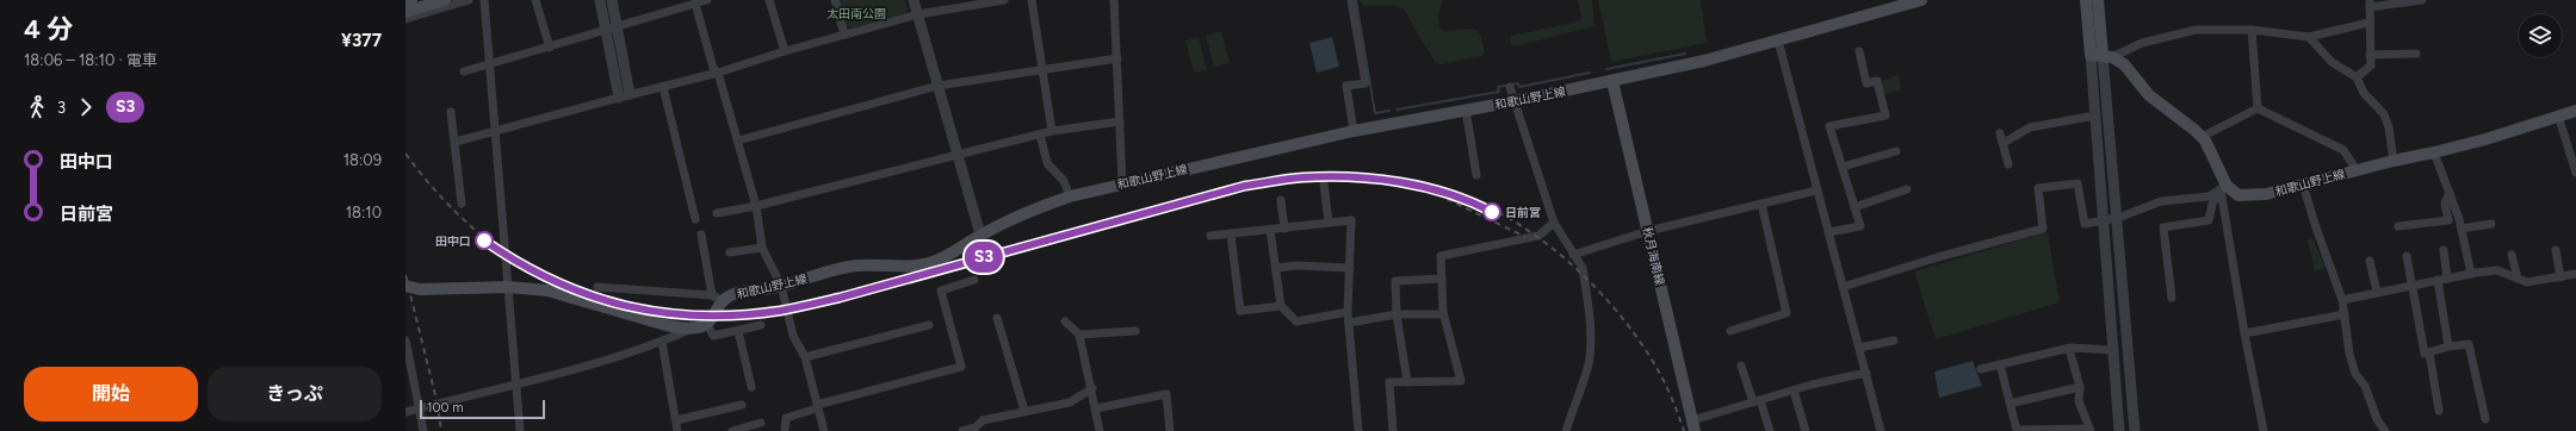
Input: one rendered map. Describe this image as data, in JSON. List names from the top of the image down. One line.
{"streets":{"main road":["和歌山野上線","秋月海南線"]},"crossings":[["和歌山野上線","秋月海南線"]],"parks":["太田南公園"],"places":["日前宮","田中口"],"scale_bar":"100 m","page":{"heading":["4 分","18:06 – 18:10 · 電車","¥377"],"on_map":"S3","legs":["3","S3"],"list":[{"name":"田中口","value":"18:09"},{"name":"日前宮","value":"18:10"}],"buttons":["開始","きっぷ"],"scale":"100 m"}}
